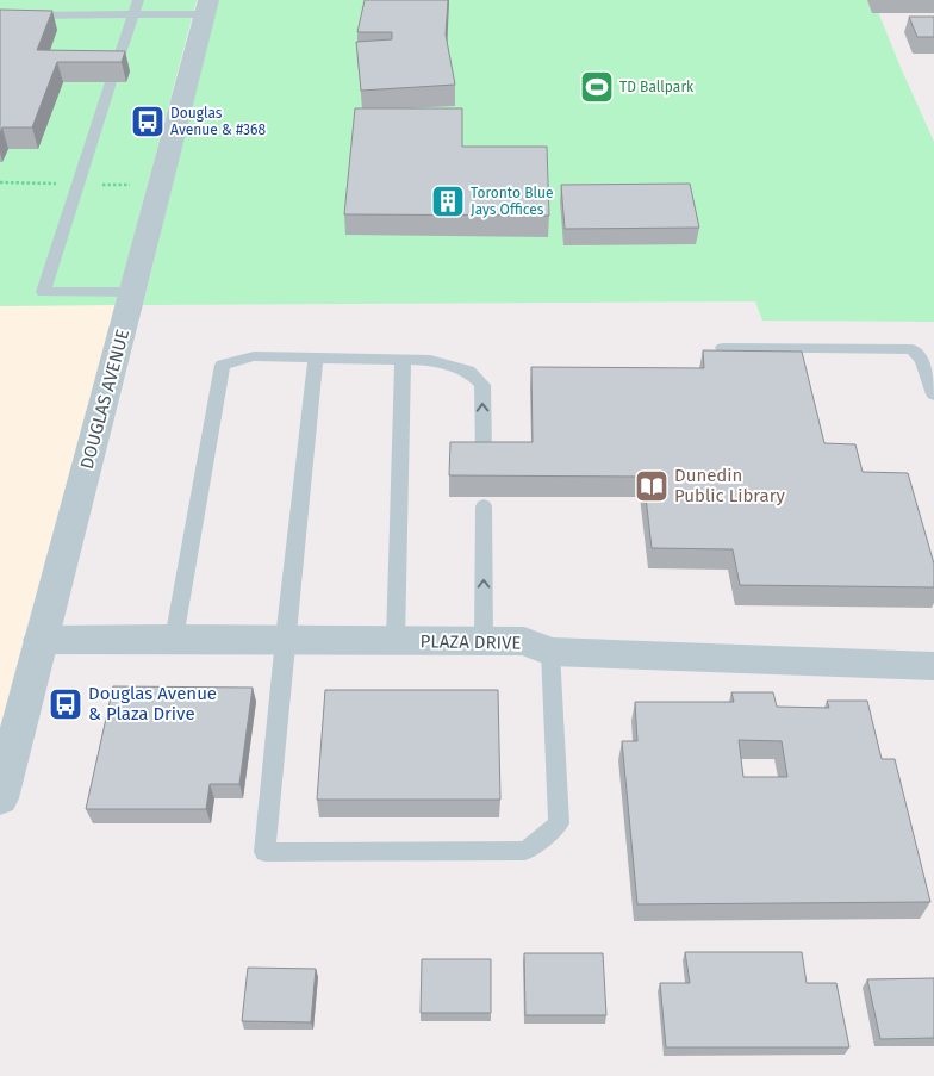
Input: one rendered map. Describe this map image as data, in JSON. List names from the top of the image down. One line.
{"streets":{"street":["DOUGLAS AVENUE","PLAZA DRIVE"]},"crossings":[["DOUGLAS AVENUE","PLAZA DRIVE"]],"places":{"sports":["TD Ballpark"],"bus stop":["Douglas Avenue & #368","Douglas Avenue & Plaza Drive"],"building":["Toronto Blue Jays Offices"],"library":["Dunedin Public Library"]}}
